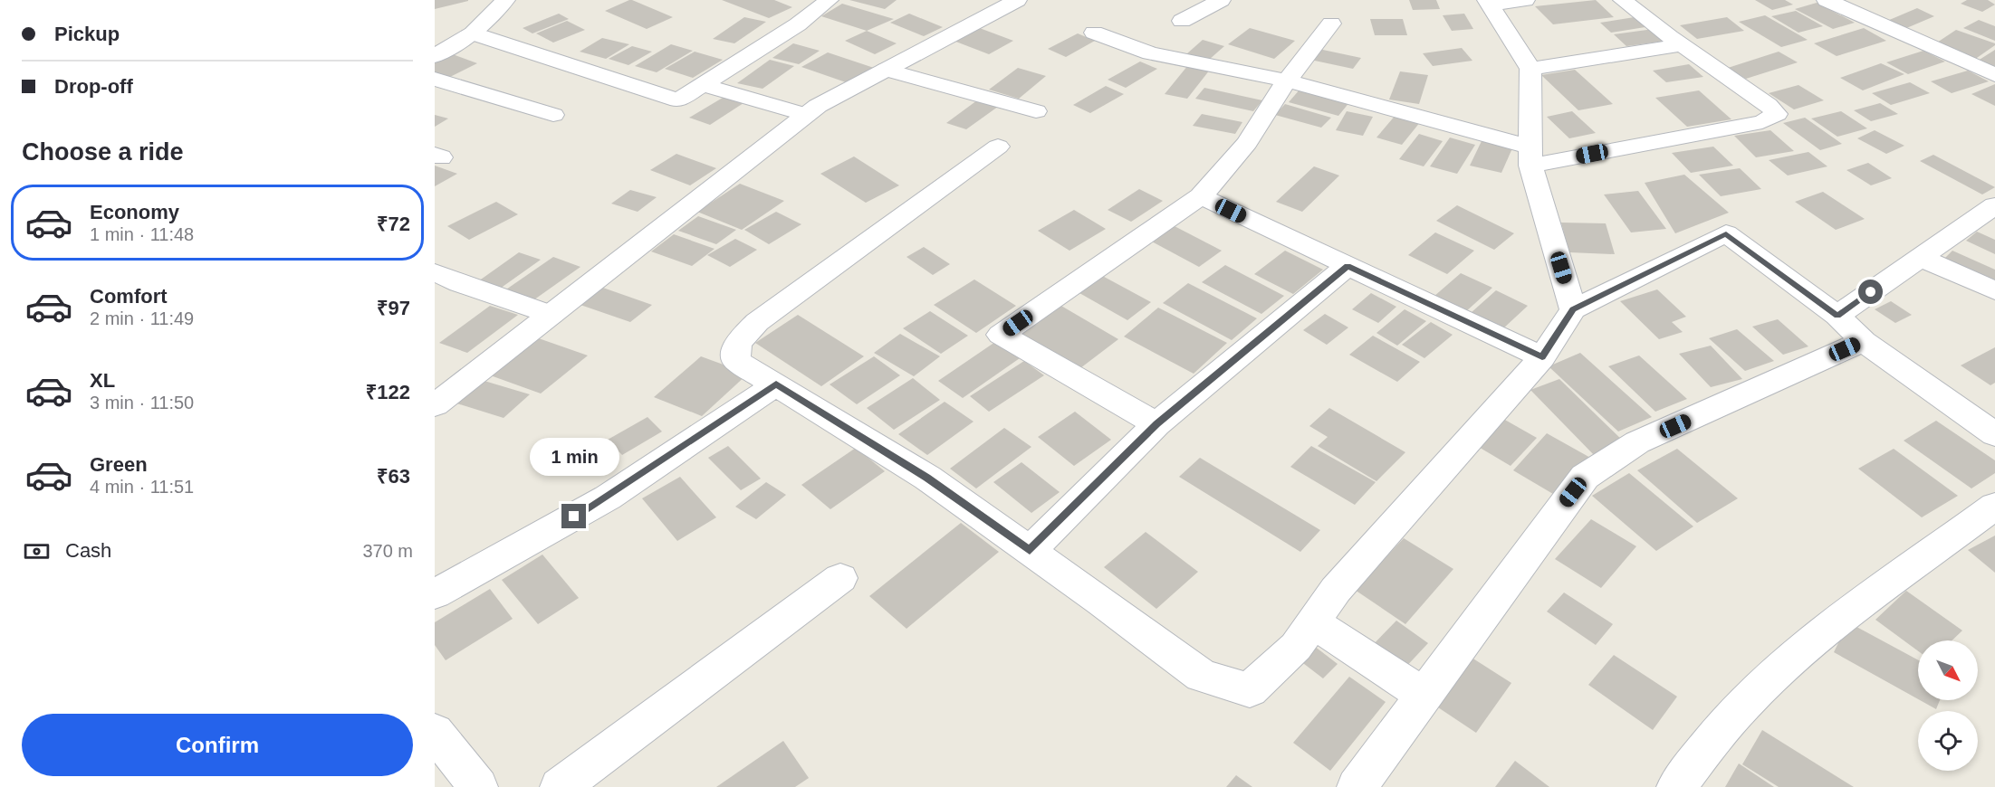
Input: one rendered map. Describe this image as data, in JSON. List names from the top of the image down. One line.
{"north":"bottom right","page":{"banner":["Pickup","Drop-off"],"heading":"Choose a ride","list":[{"name":"Economy","note":"1 min · 11:48","value":"₹72"},{"name":"Comfort","note":"2 min · 11:49","value":"₹97"},{"name":"XL","note":"3 min · 11:50","value":"₹122"},{"name":"Green","note":"4 min · 11:51","value":"₹63"}],"bubble":"1 min","pay":["Cash","370 m"],"buttons":"Confirm"}}
